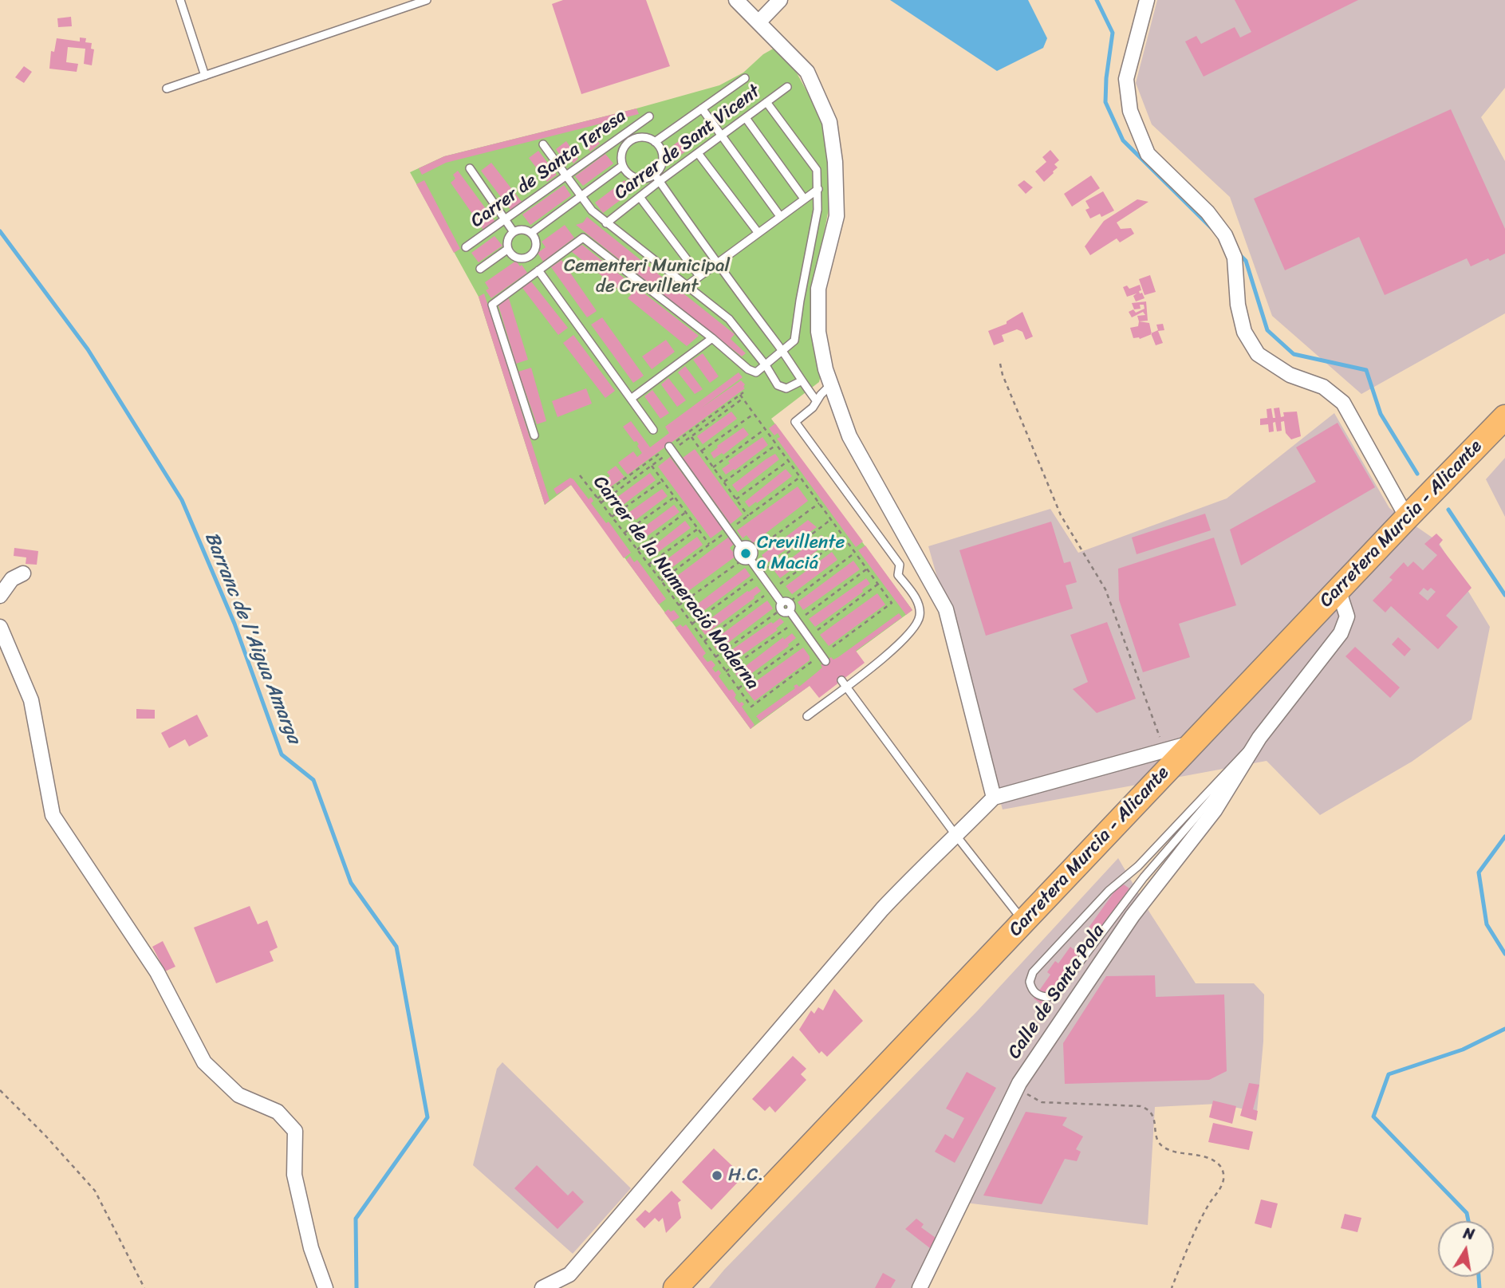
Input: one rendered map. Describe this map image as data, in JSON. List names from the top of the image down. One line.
{"streets":{"highway":["Carretera Murcia - Alicante"],"street":["Calle de Santa Pola"],"lane":["Carrer de Sant Vicent","Carrer de Santa Teresa"],"path":["Carrer de la Numeració Moderna"]},"crossings":[["Carretera Murcia - Alicante","Calle de Santa Pola"]],"water":["Barranc de l'Aigua Amarga"],"parks":["Cementeri Municipal de Crevillent"],"places":["Crevillente a Maciá","H.C."],"north":"top"}
